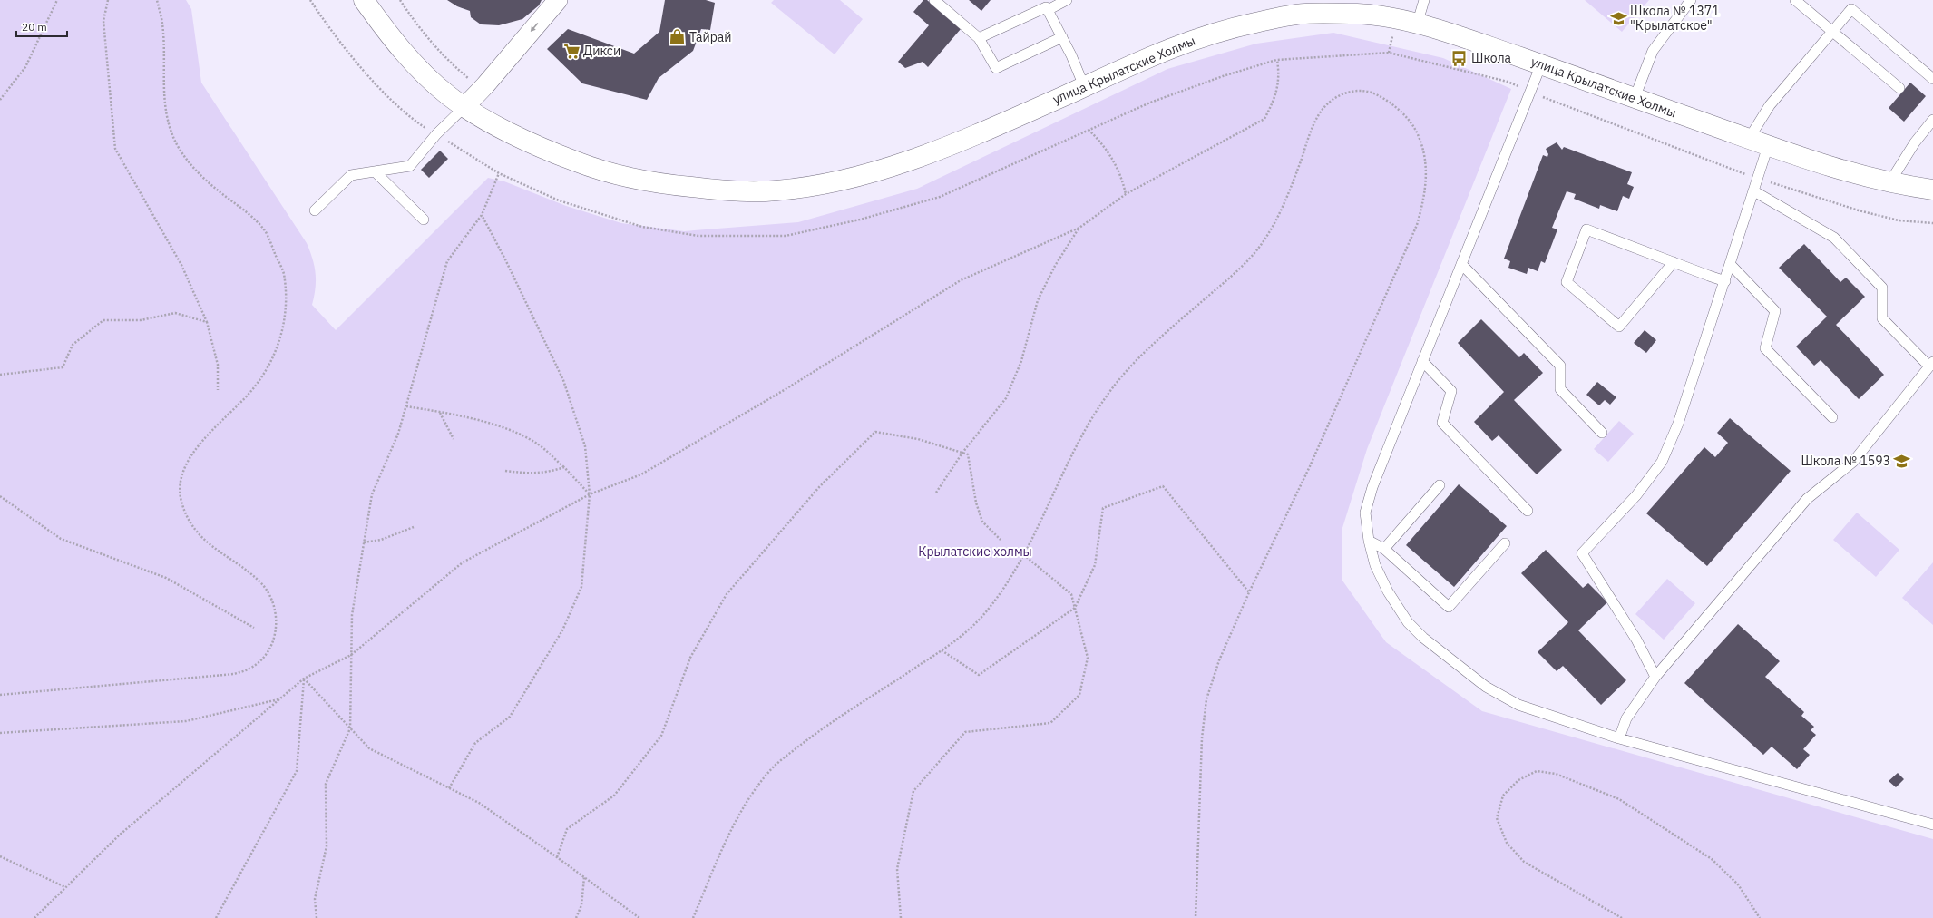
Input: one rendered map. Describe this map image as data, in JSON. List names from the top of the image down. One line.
{"streets":{"street":["улица Крылатские Холмы"]},"parks":["Крылатские холмы"],"places":{"school or university":["Школа № 1371 \"Крылатское\"","Школа № 1593"],"shop":["Тайрай"],"supermarket":["Дикси"],"bus stop":["Школа"]},"scale_bar":"20 m"}
